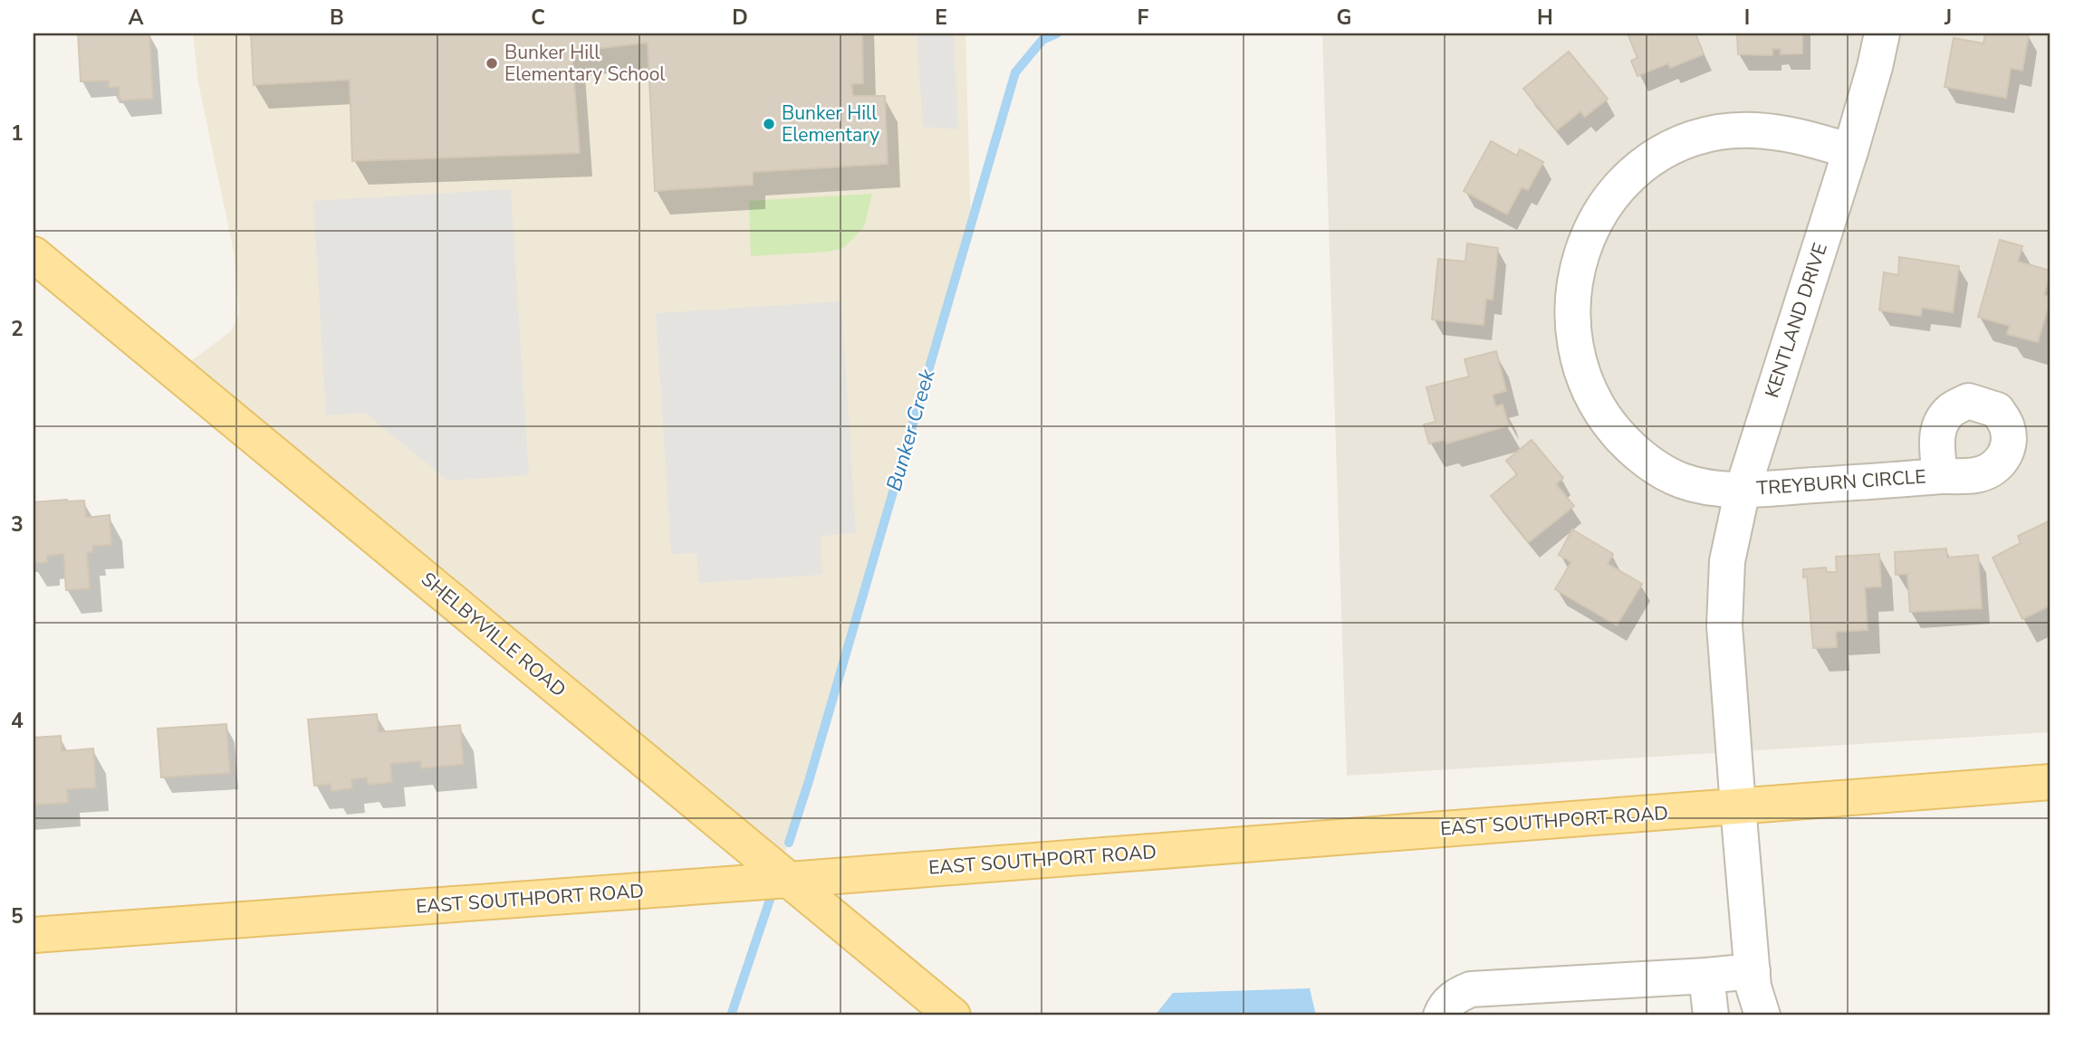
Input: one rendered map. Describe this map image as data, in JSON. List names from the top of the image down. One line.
{"streets":{"main road":["SHELBYVILLE ROAD","EAST SOUTHPORT ROAD"],"street":["KENTLAND DRIVE","TREYBURN CIRCLE"]},"crossings":[["KENTLAND DRIVE","TREYBURN CIRCLE"],["KENTLAND DRIVE","EAST SOUTHPORT ROAD"],["SHELBYVILLE ROAD","EAST SOUTHPORT ROAD"]],"water":["Bunker Creek"],"places":["Bunker Hill Elementary School","Bunker Hill Elementary"],"grid":{"columns":["A","B","C","D","E","F","G","H","I","J"],"rows":["1","2","3","4","5"]}}
